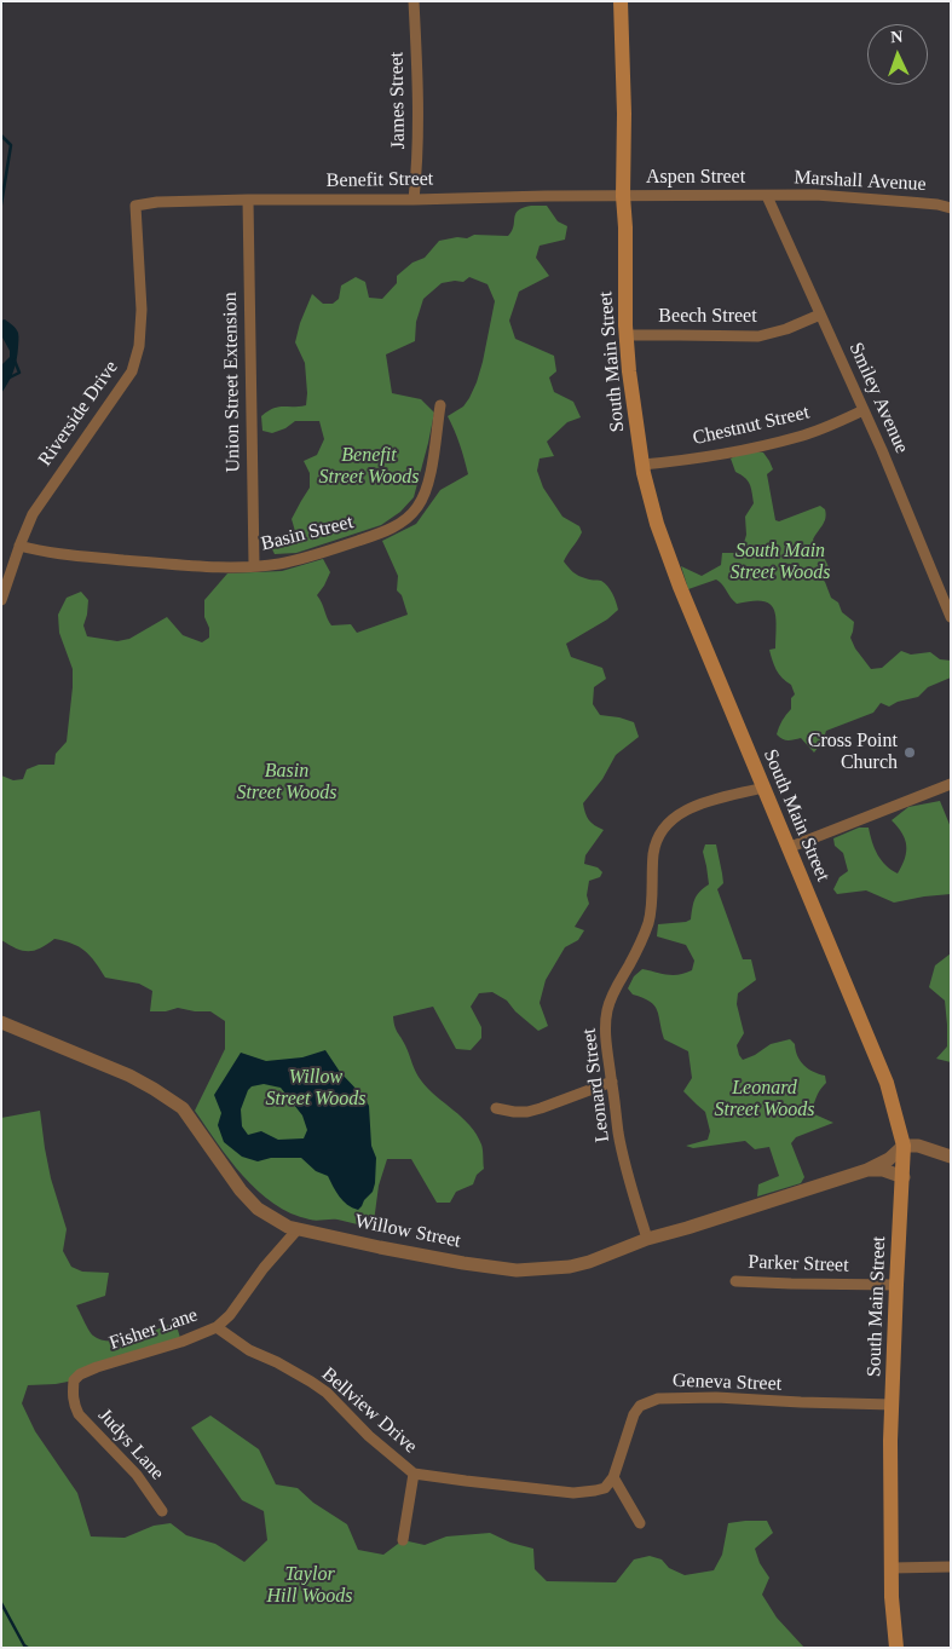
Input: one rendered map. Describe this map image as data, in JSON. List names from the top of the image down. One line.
{"streets":{"main road":["South Main Street"],"street":["James Street","Aspen Street","Benefit Street","Marshall Avenue","Beech Street","Union Street Extension","Smiley Avenue","Riverside Drive","Chestnut Street","Basin Street","Leonard Street","Willow Street","Parker Street","Fisher Lane","Geneva Street","Bellview Drive","Judys Lane"]},"crossings":[["James Street","Benefit Street"],["Aspen Street","Benefit Street"],["Aspen Street","Marshall Avenue"],["Aspen Street","South Main Street"],["Aspen Street","Smiley Avenue"],["Benefit Street","South Main Street"],["Benefit Street","Union Street Extension"],["Benefit Street","Riverside Drive"],["Marshall Avenue","Smiley Avenue"],["Beech Street","South Main Street"],["Beech Street","Smiley Avenue"],["South Main Street","Chestnut Street"],["South Main Street","Leonard Street"],["South Main Street","Willow Street"],["South Main Street","Parker Street"],["South Main Street","Geneva Street"],["Union Street Extension","Basin Street"],["Smiley Avenue","Chestnut Street"],["Riverside Drive","Basin Street"],["Leonard Street","Willow Street"],["Willow Street","Fisher Lane"],["Fisher Lane","Bellview Drive"],["Fisher Lane","Judys Lane"],["Geneva Street","Bellview Drive"]],"parks":["Benefit Street Woods","South Main Street Woods","Basin Street Woods","Willow Street Woods","Leonard Street Woods","Taylor Hill Woods"],"places":["Cross Point Church"],"north":"top"}
